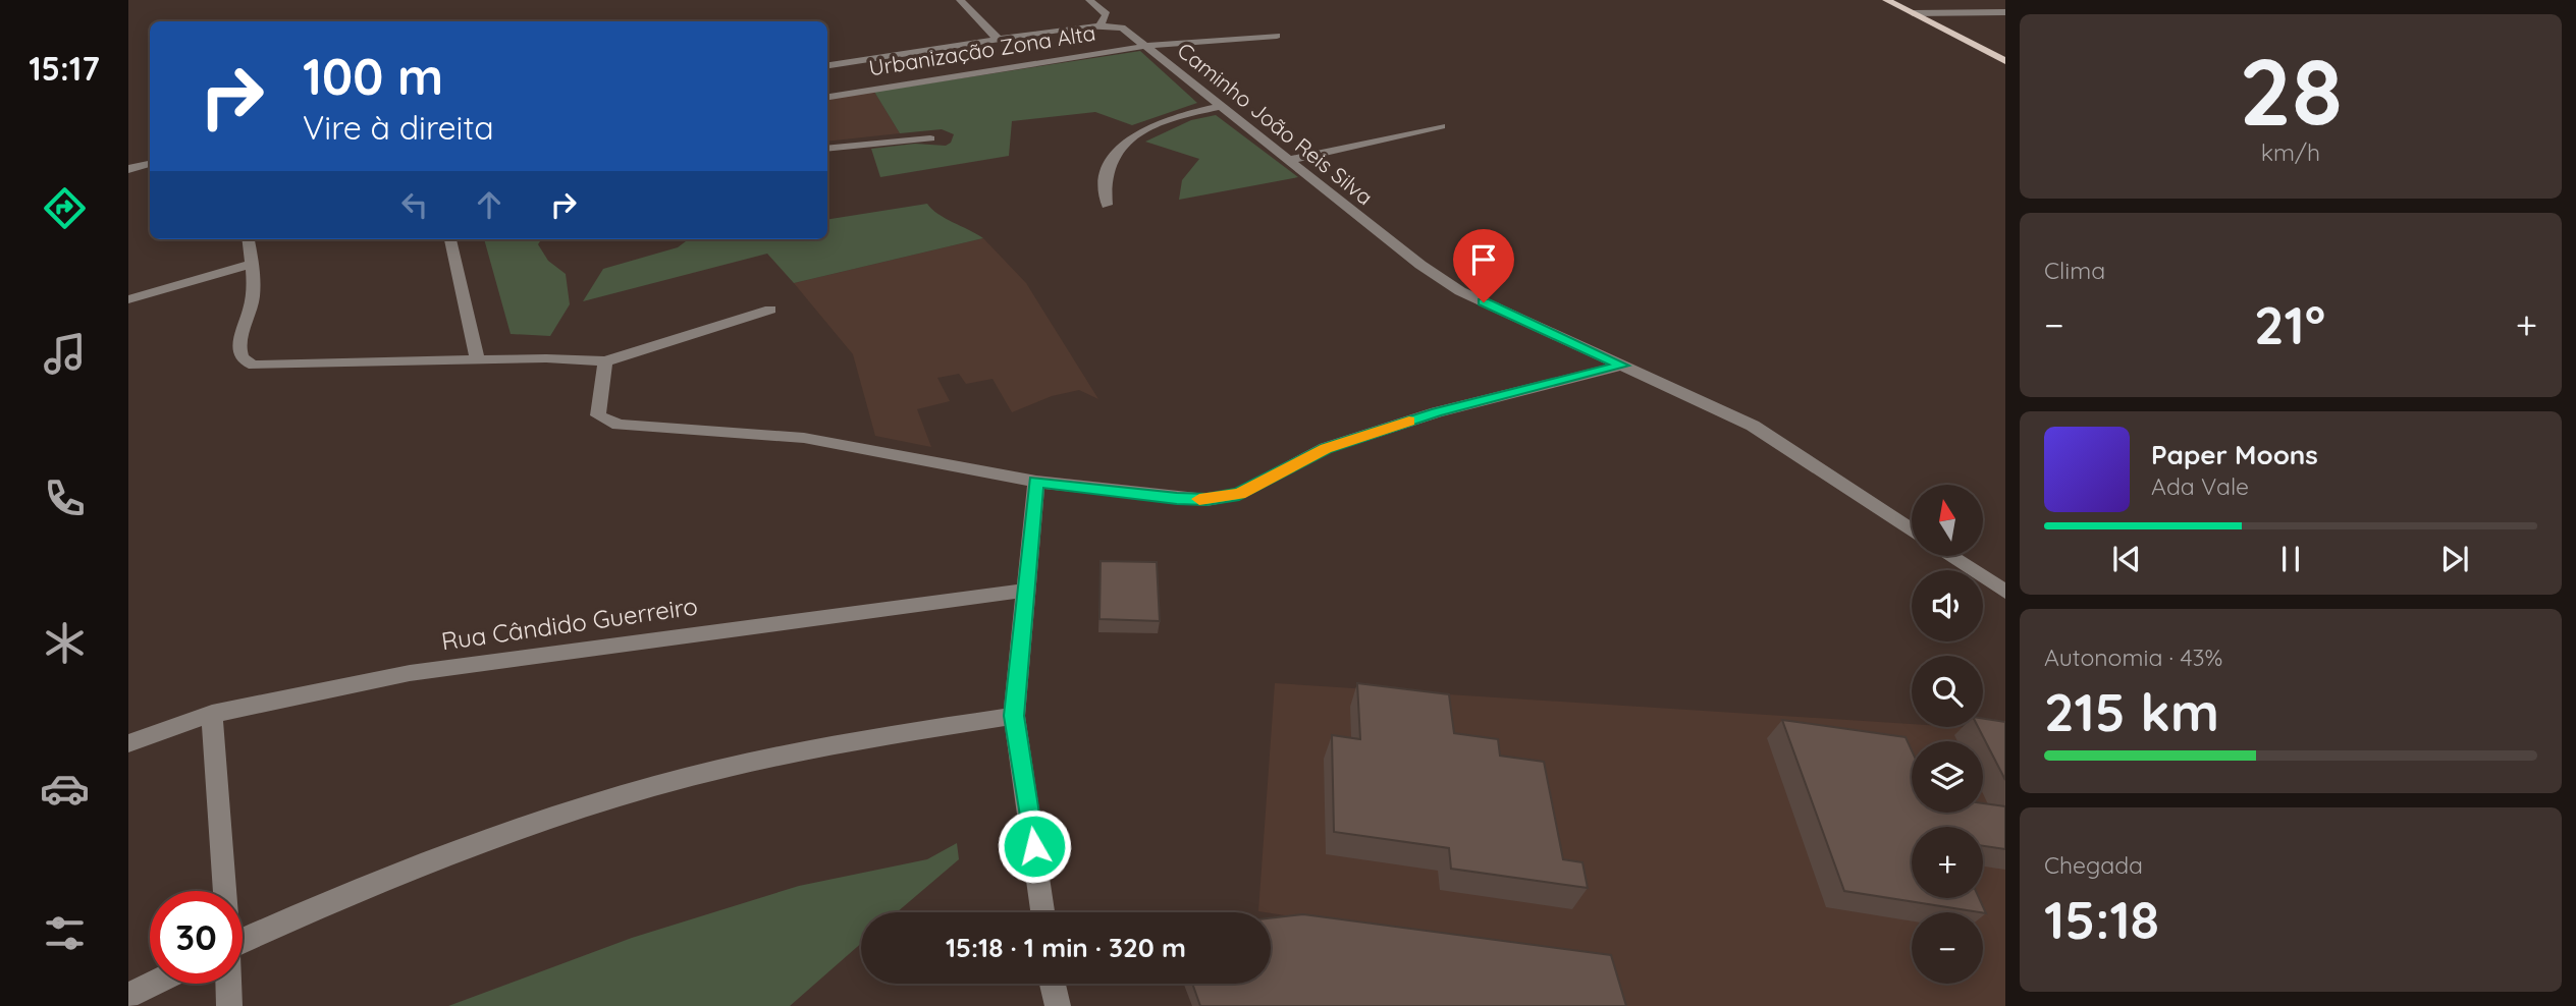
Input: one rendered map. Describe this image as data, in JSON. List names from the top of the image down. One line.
{"streets":{"street":["Urbanização Zona Alta","Caminho João Reis Silva","Rua Cândido Guerreiro"]},"crossings":[["Urbanização Zona Alta","Caminho João Reis Silva"]],"north":"top","page":{"tabs":"15:17","tile":[["28","km/h"],"Clima",["Autonomia · 43%","215 km"],["Chegada","15:18"]],"turn":["100 m","Vire à direita"],"heat":["−","21°","+"],"song":["Paper Moons","Ada Vale"],"map_buttons":["+","−"],"limit":"30","trip":"15:18 · 1 min · 320 m"}}
